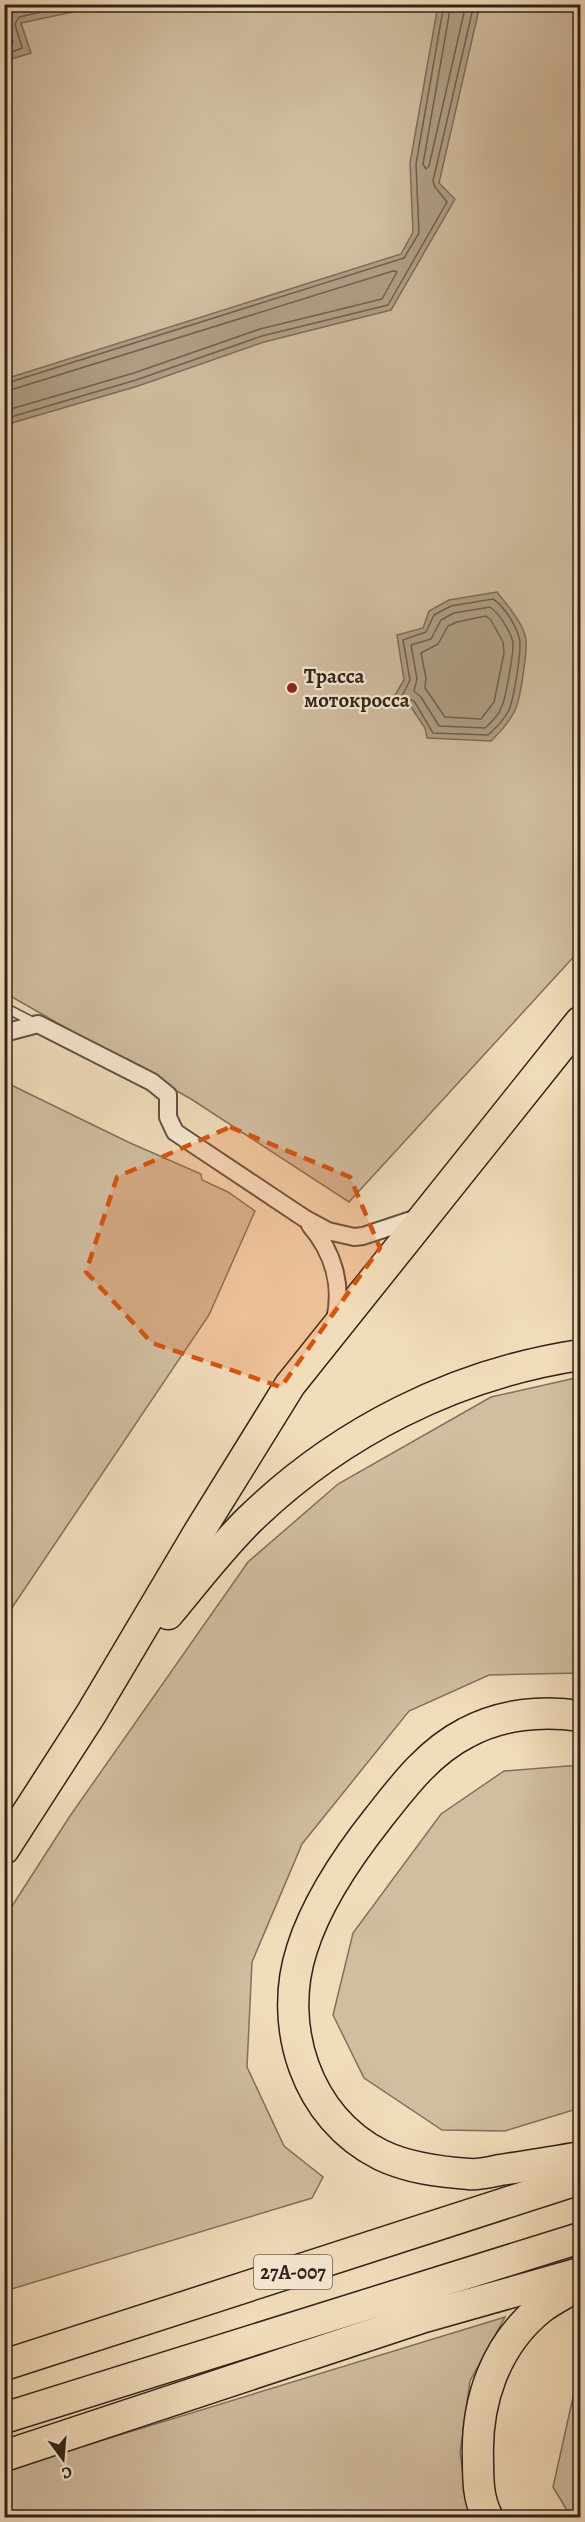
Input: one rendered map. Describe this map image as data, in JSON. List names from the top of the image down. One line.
{"streets":{"highway":["27А-007"]},"places":["Трасса мотокросса"],"north":"bottom"}
